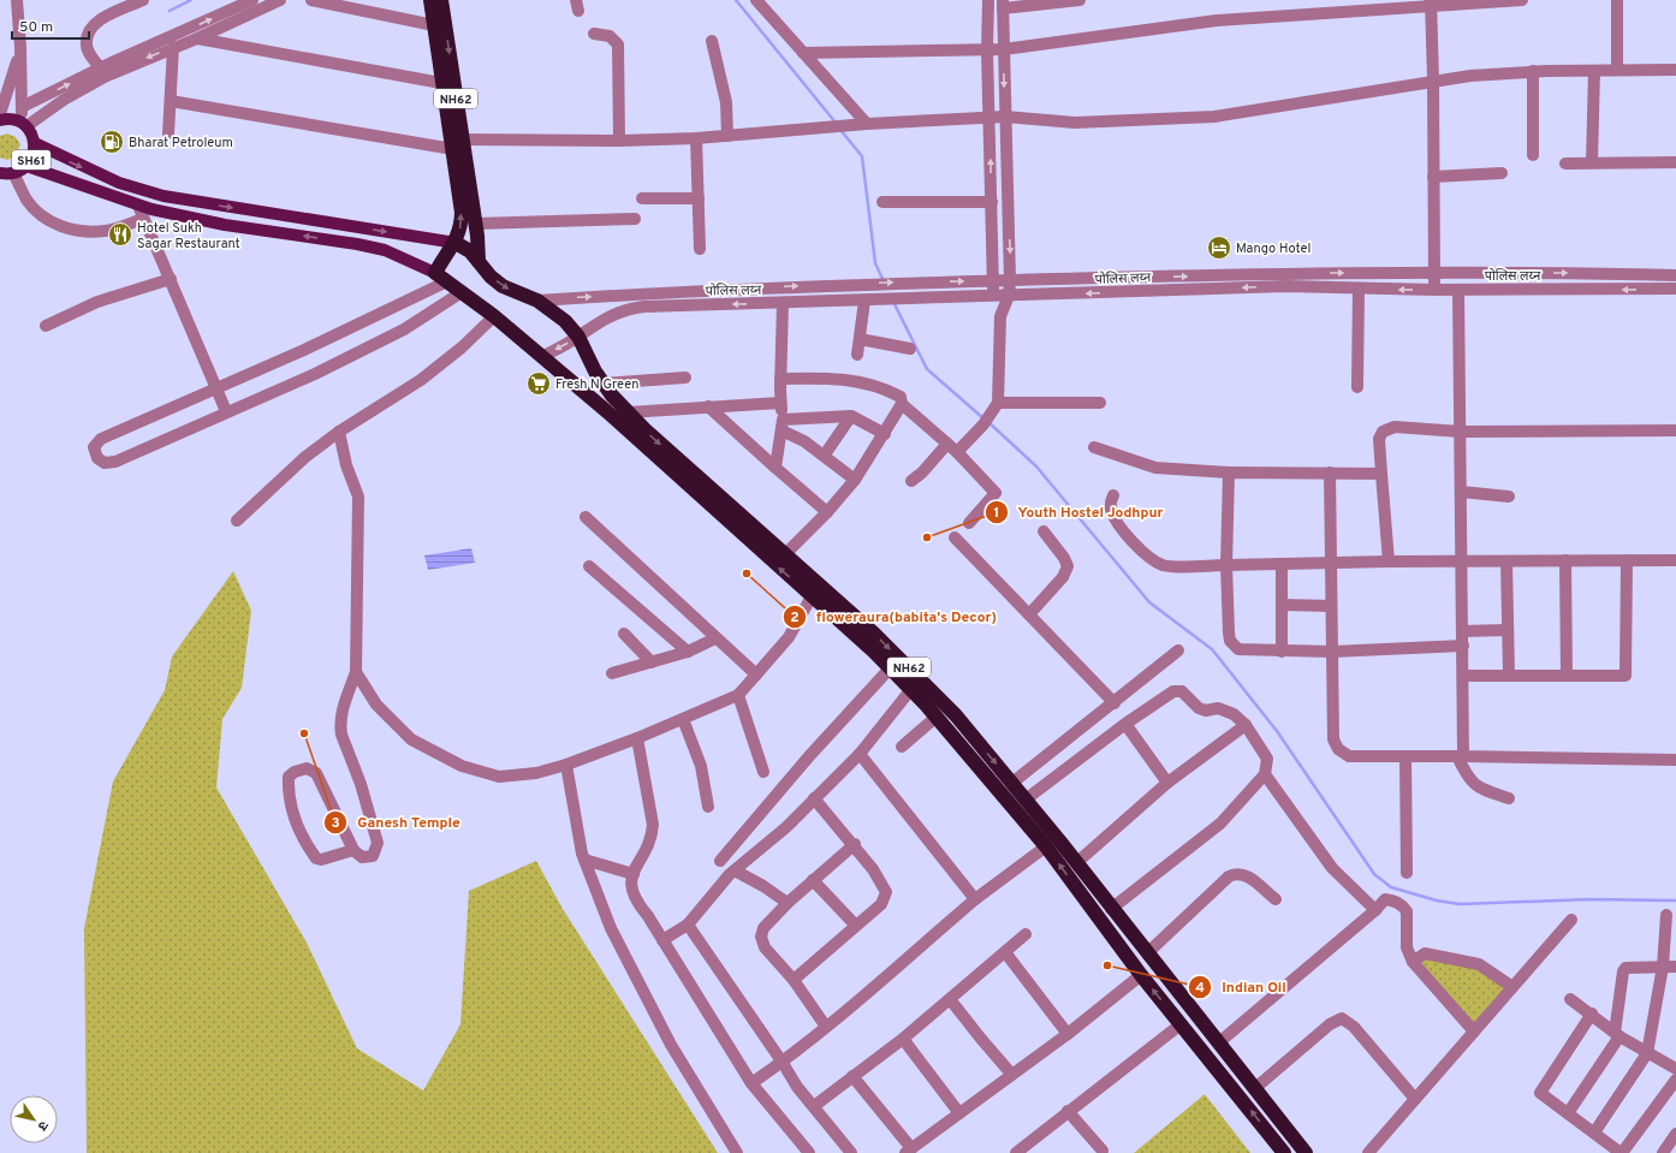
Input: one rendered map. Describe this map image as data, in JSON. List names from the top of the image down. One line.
{"streets":{"highway":["NH62"],"main road":["SH61"],"street":["पोलिस लय्न"]},"crossings":[["NH62","SH61"],["NH62","पोलिस लय्न"]],"places":{"fuel station":["Bharat Petroleum"],"restaurant":["Hotel Sukh Sagar Restaurant"],"hotel":["Mango Hotel"],"supermarket":["Fresh N Green"],"other":["Youth Hostel Jodhpur","floweraura(babita's Decor)","Ganesh Temple","Indian Oil"]},"scale_bar":"50 m","north":"bottom right"}
